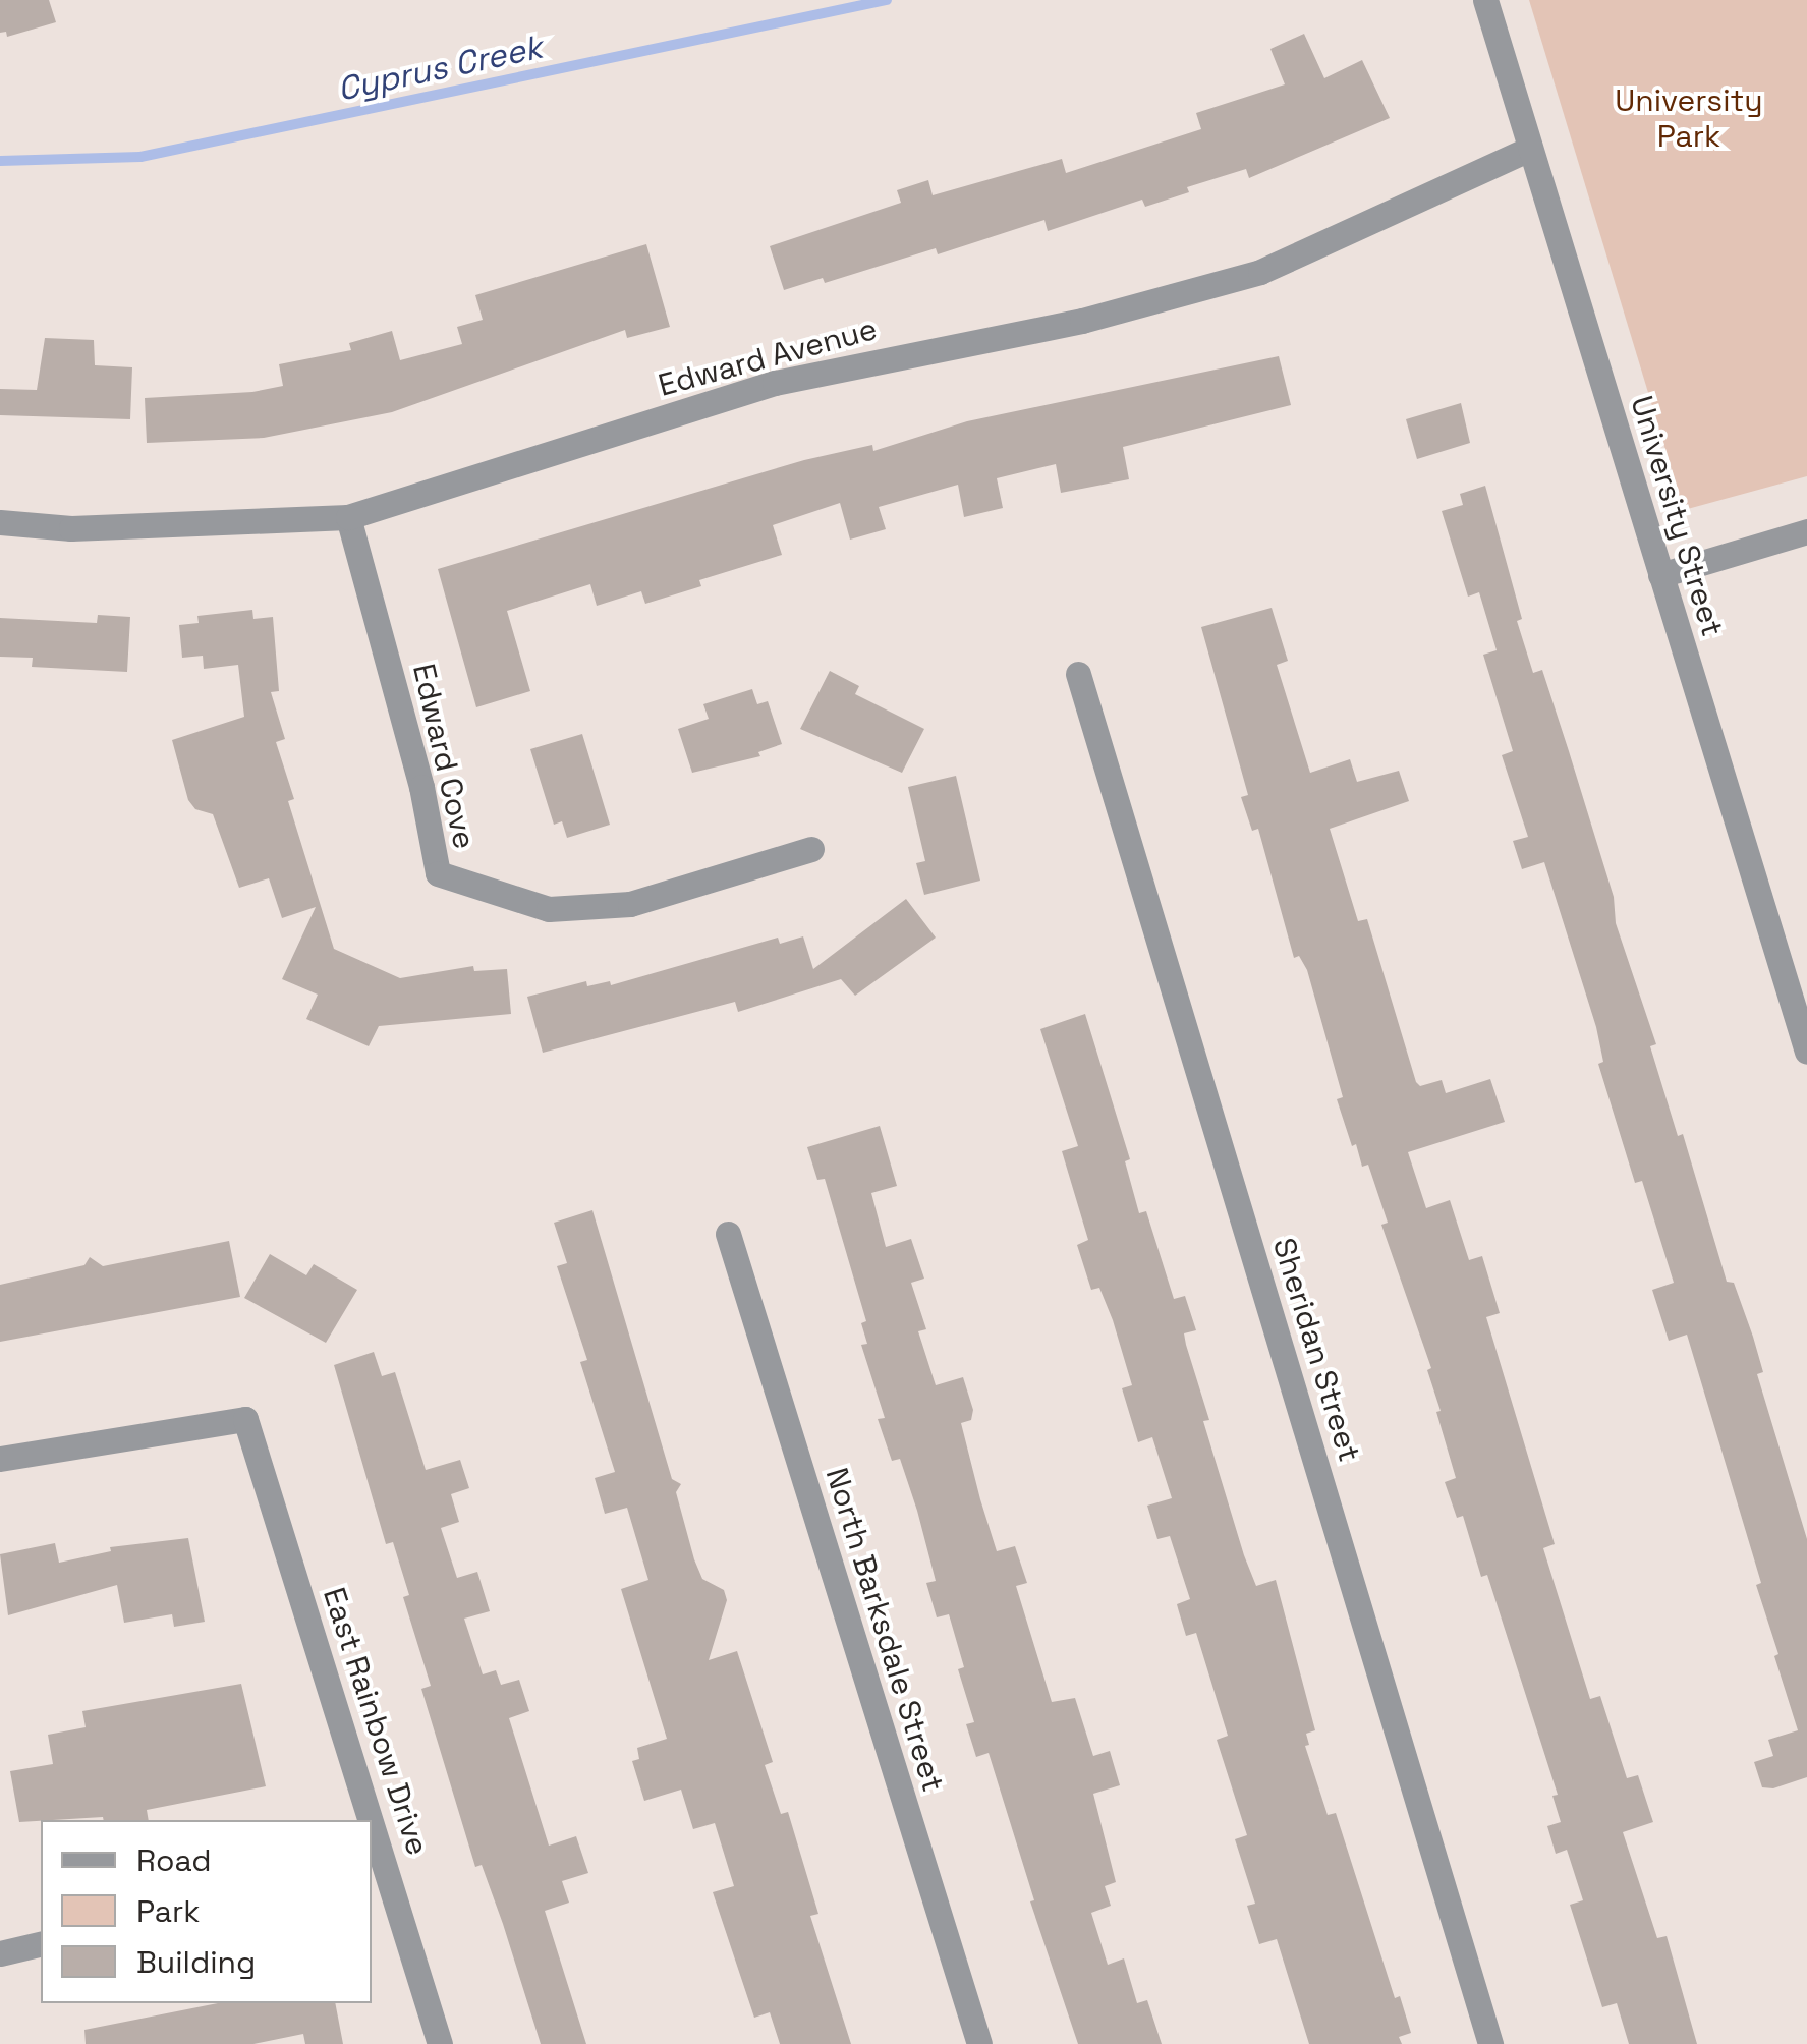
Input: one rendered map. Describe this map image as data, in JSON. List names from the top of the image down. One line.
{"streets":{"street":["Edward Avenue","University Street","Edward Cove","Sheridan Street","North Barksdale Street","East Rainbow Drive"]},"crossings":[["Edward Avenue","University Street"],["Edward Avenue","Edward Cove"]],"water":["Cyprus Creek"],"parks":["University Park"],"legend":["Road","Park","Building"]}
